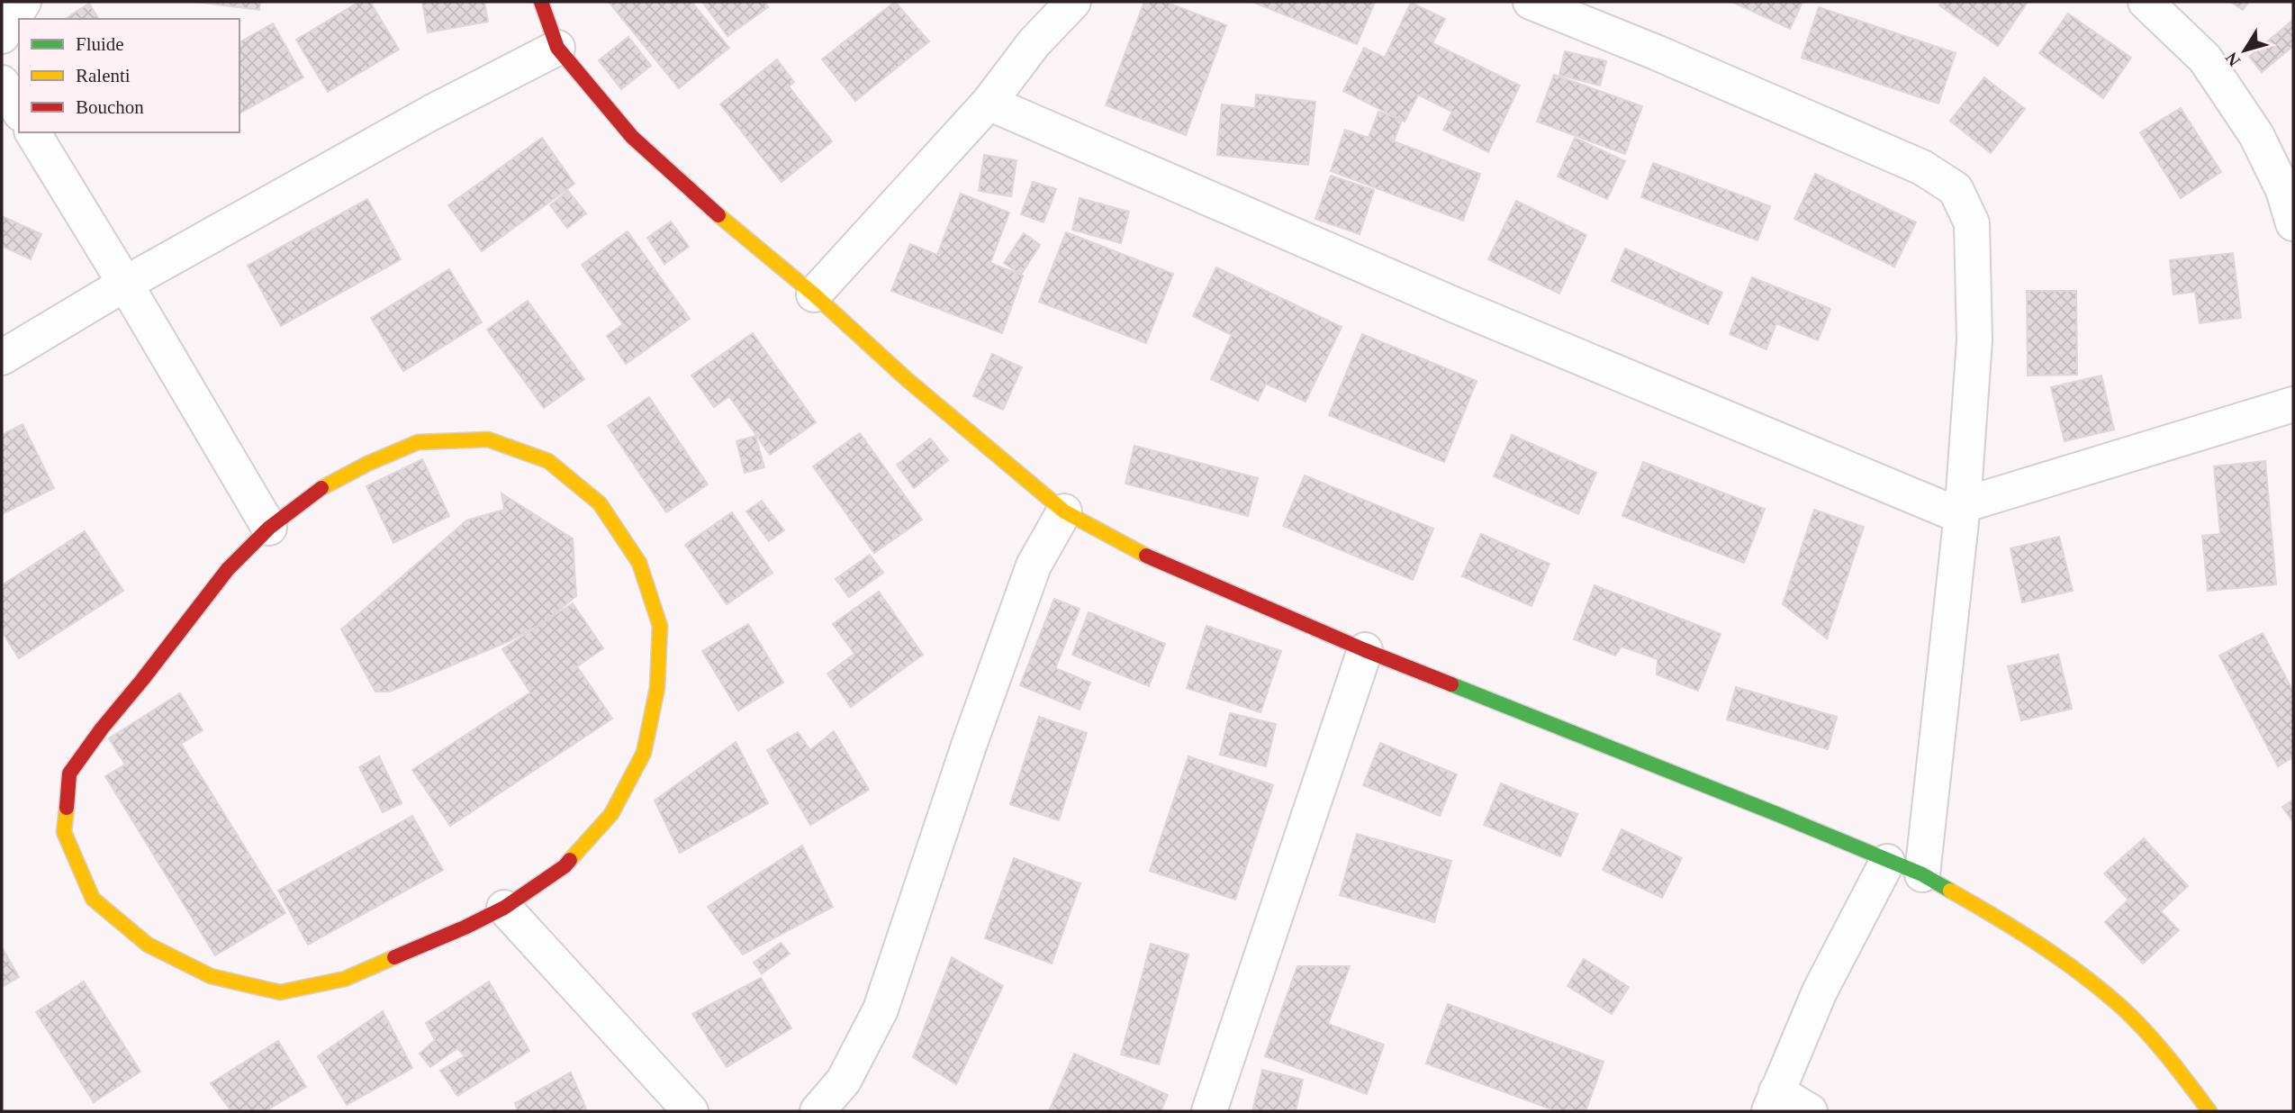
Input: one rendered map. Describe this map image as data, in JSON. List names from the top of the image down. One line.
{"legend":["Fluide","Ralenti","Bouchon"],"north":"bottom left"}
